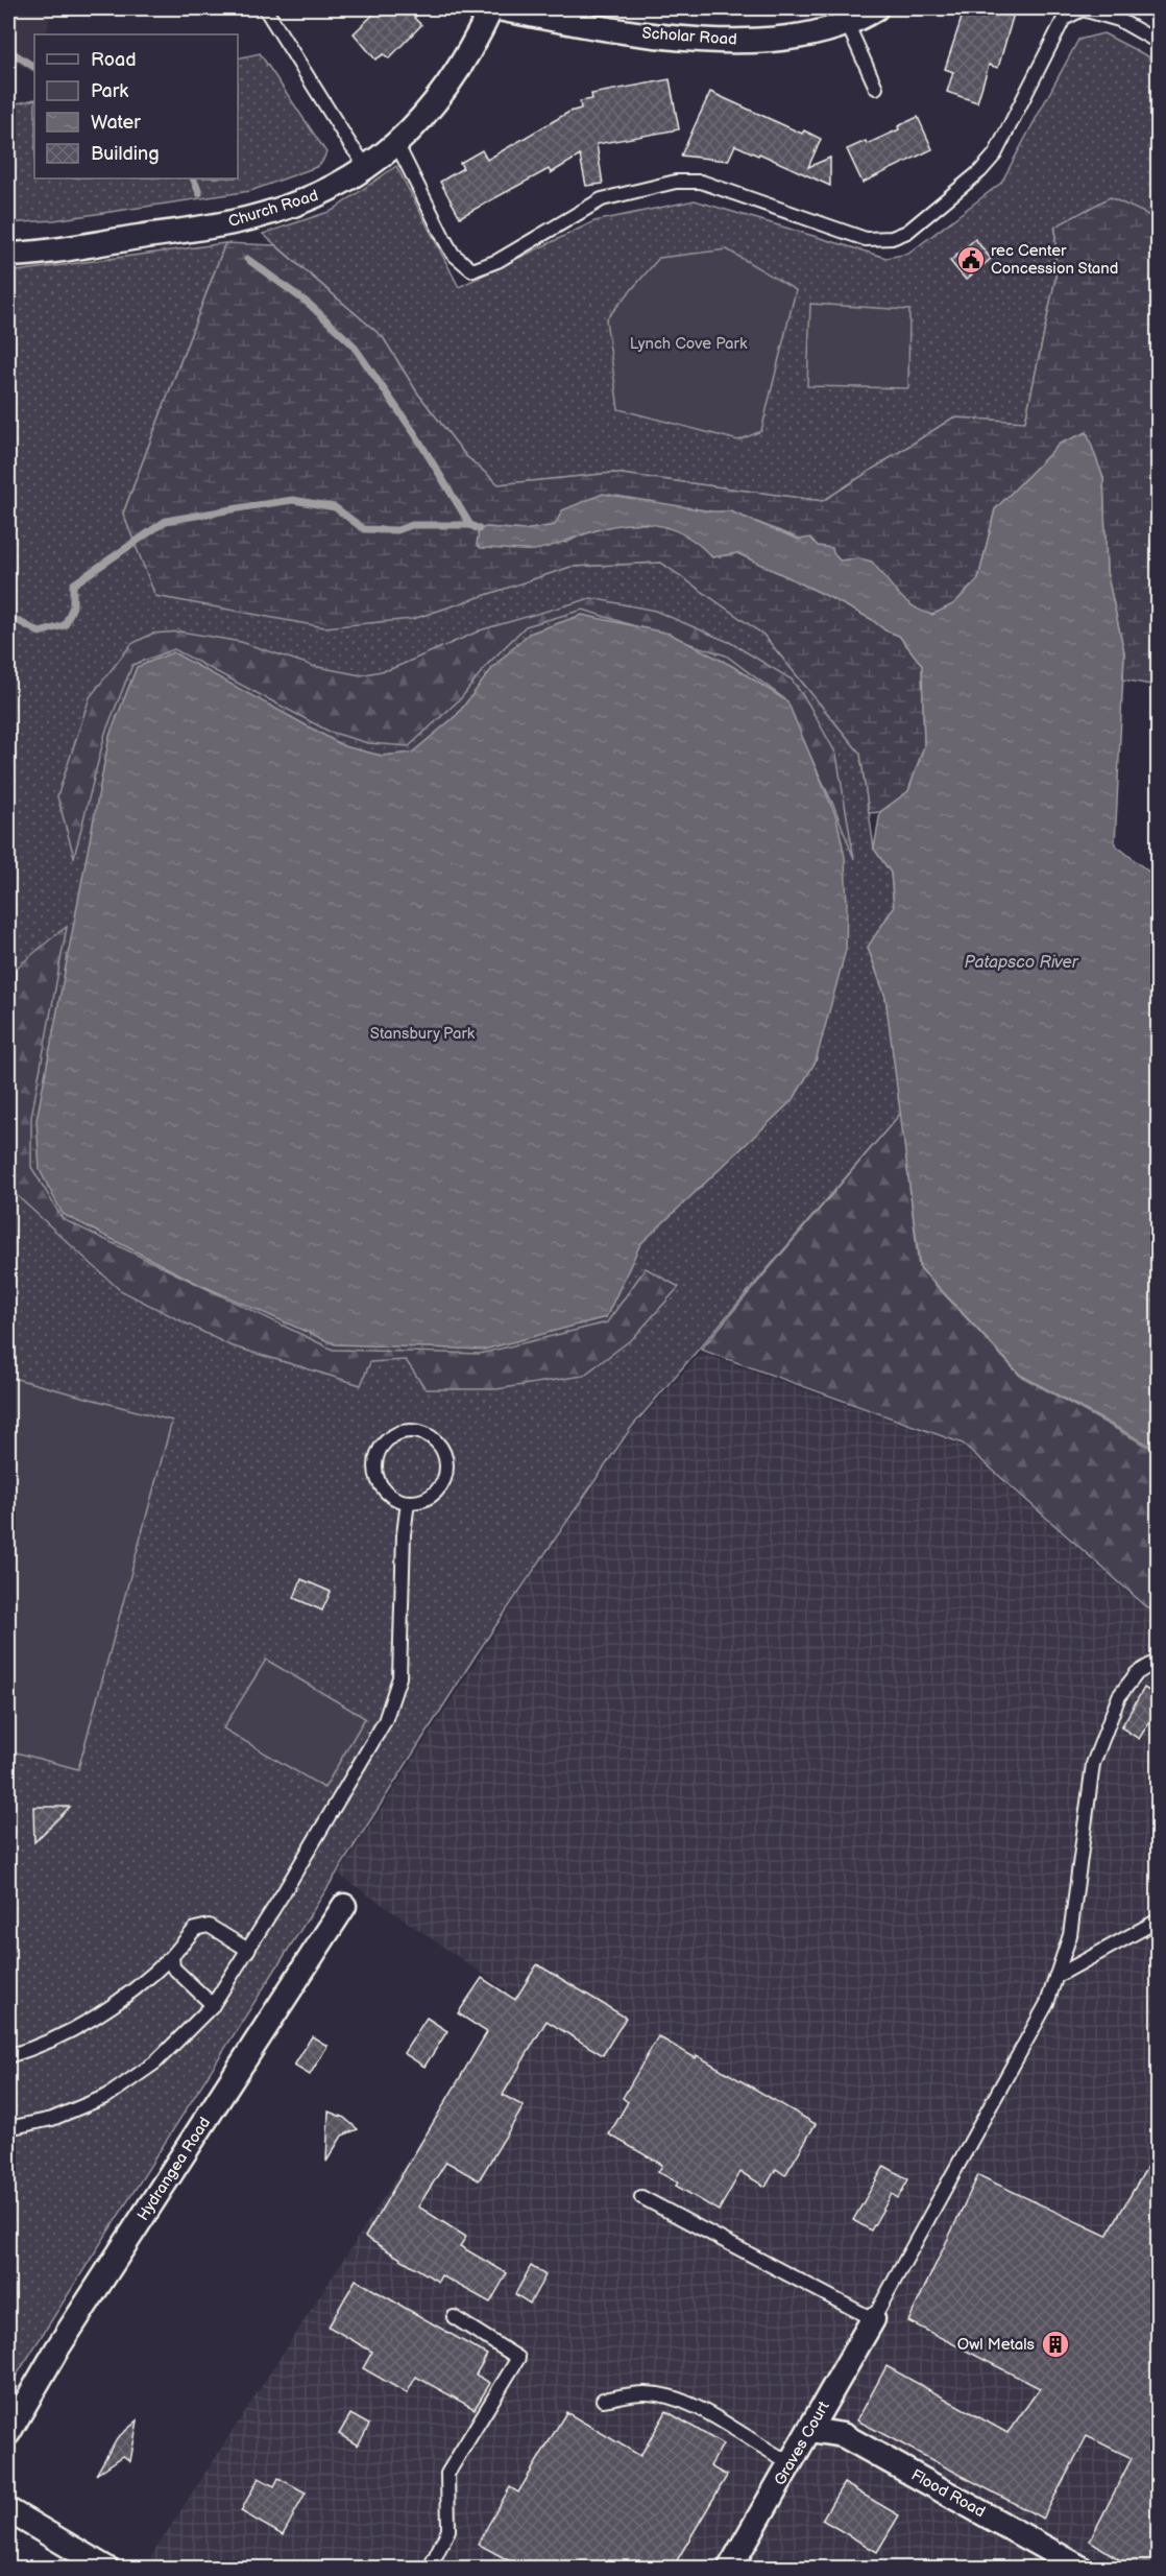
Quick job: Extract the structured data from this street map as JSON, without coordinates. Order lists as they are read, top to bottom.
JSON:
{
  "streets": {
    "street": [
      "Scholar Road",
      "Church Road",
      "Hydrangea Road",
      "Graves Court",
      "Flood Road"
    ]
  },
  "crossings": [
    ["Graves Court", "Flood Road"]
  ],
  "water": ["Patapsco River"],
  "parks": ["Lynch Cove Park", "Stansbury Park"],
  "places": {
    "public building": ["rec Center Concession Stand"],
    "building": ["Owl Metals"]
  },
  "legend": [
    "Road",
    "Park",
    "Water",
    "Building"
  ]
}
